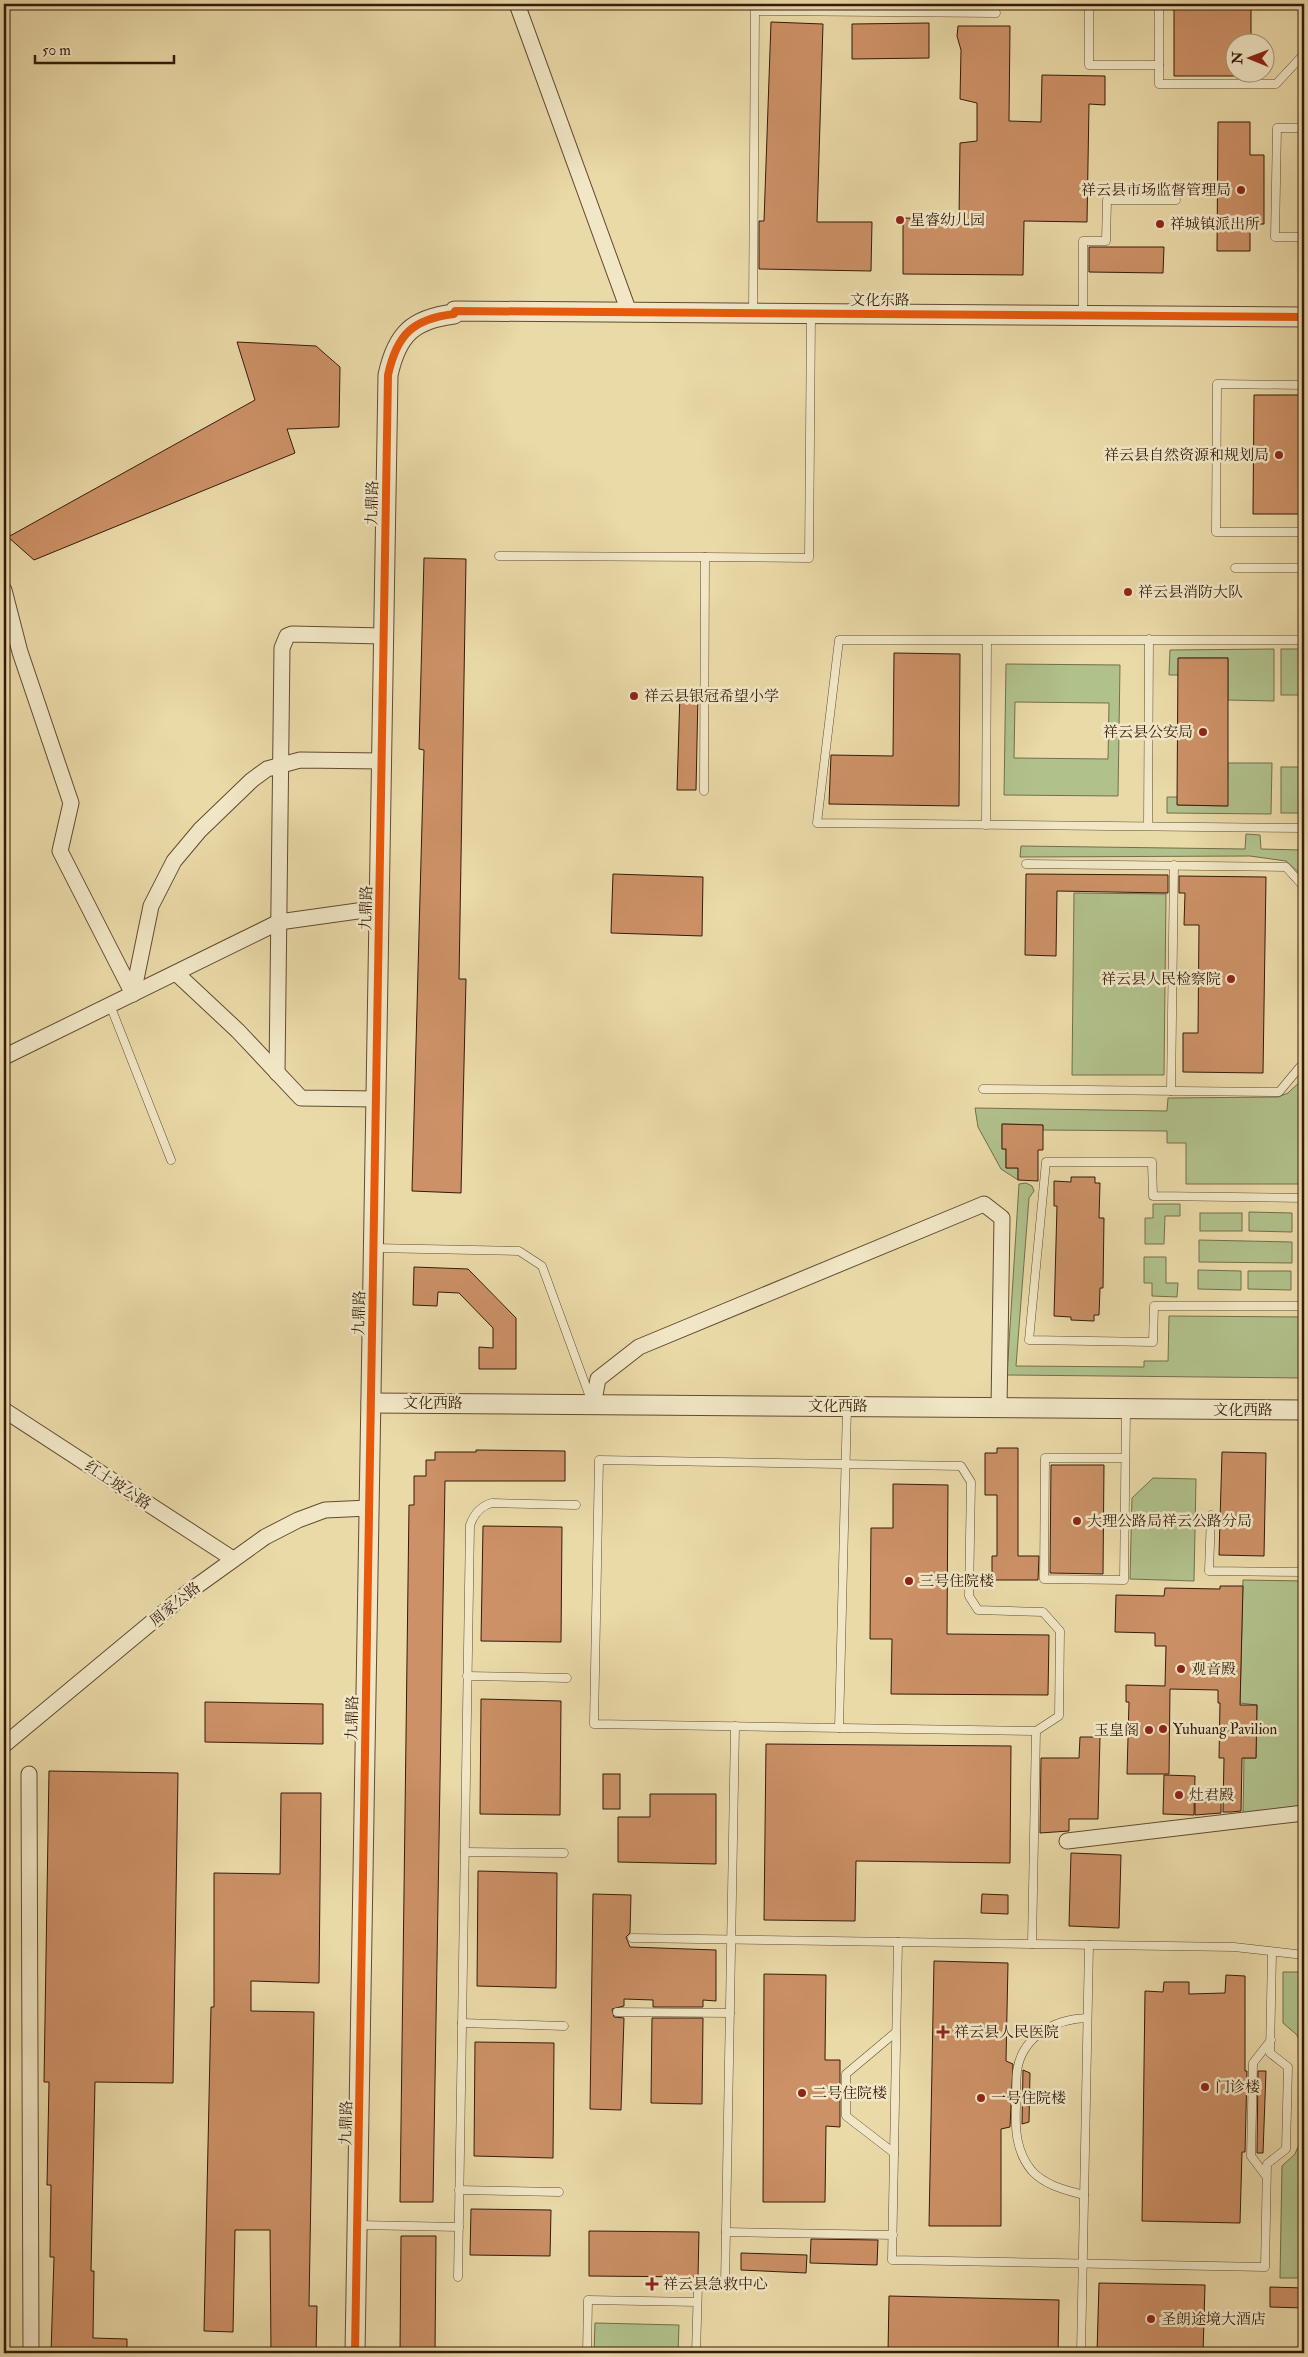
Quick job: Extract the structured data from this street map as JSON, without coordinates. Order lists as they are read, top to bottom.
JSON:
{
  "streets": {
    "street": [
      "文化东路",
      "九鼎路",
      "文化西路",
      "红土坡公路",
      "周家公路"
    ]
  },
  "crossings": [
    ["文化东路", "九鼎路"],
    ["九鼎路", "文化西路"],
    ["九鼎路", "周家公路"],
    ["红土坡公路", "周家公路"]
  ],
  "places": {
    "other": [
      "祥云县市场监督管理局",
      "星睿幼儿园",
      "祥城镇派出所",
      "祥云县自然资源和规划局",
      "祥云县消防大队",
      "祥云县银冠希望小学",
      "祥云县公安局",
      "祥云县人民检察院",
      "大理公路局祥云公路分局",
      "三号住院楼",
      "观音殿",
      "Yuhuang Pavilion",
      "玉皇阁",
      "灶君殿",
      "门诊楼",
      "二号住院楼",
      "一号住院楼",
      "圣朗途境大酒店"
    ],
    "health": ["祥云县人民医院", "祥云县急救中心"]
  },
  "scale_bar": "50 m",
  "north": "left"
}
